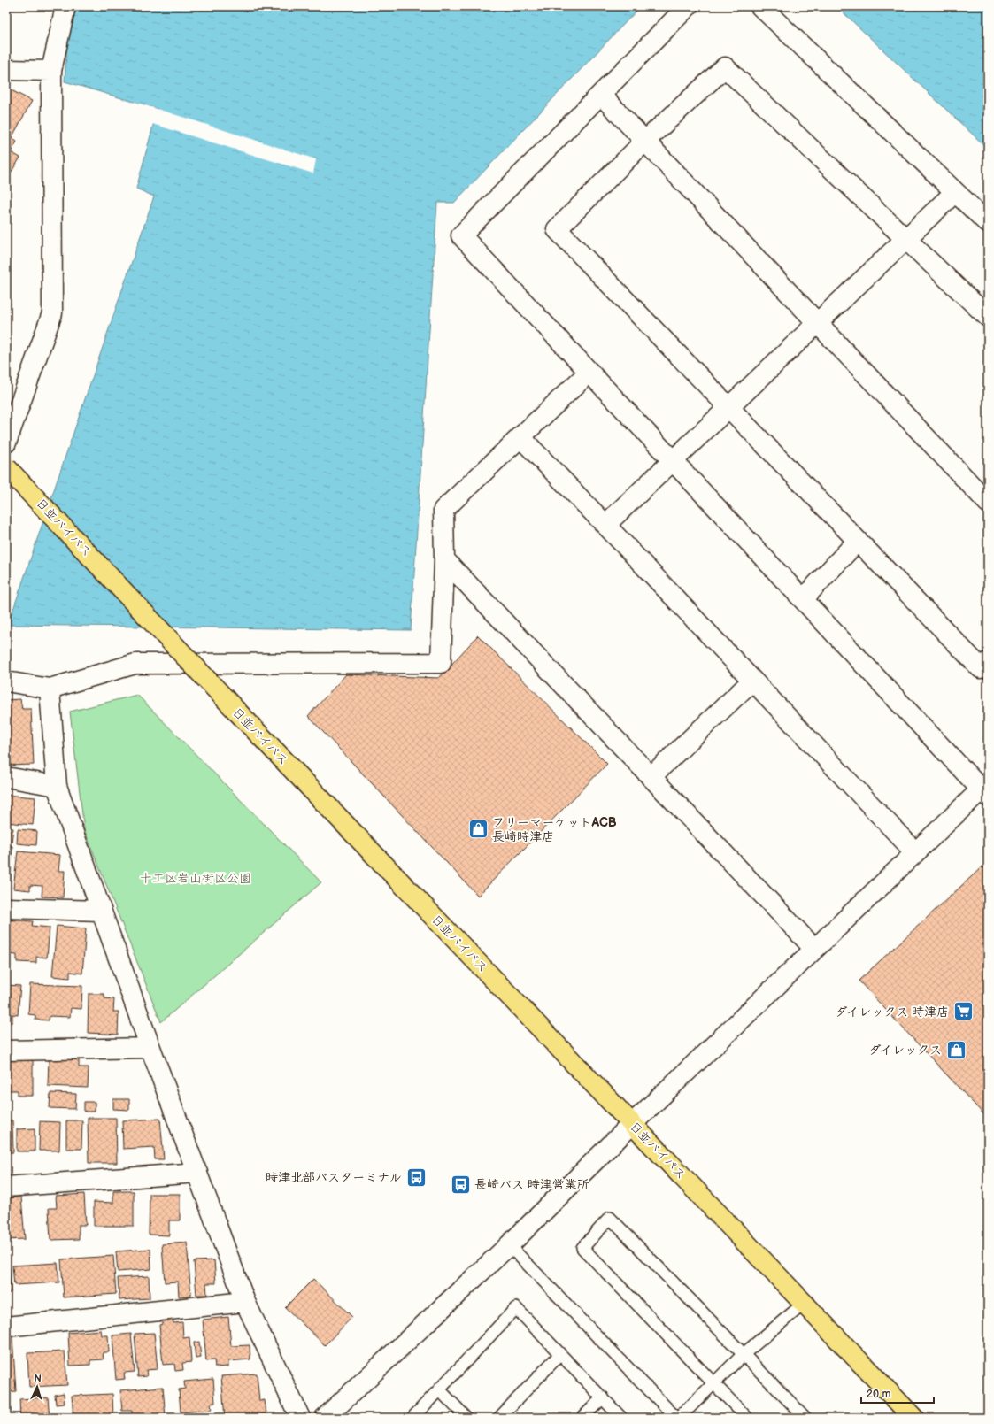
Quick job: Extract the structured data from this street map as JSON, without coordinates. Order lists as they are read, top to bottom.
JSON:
{
  "streets": {
    "highway": ["日並バイパス"]
  },
  "parks": ["十工区岩山街区公園"],
  "places": {
    "shop": ["フリーマーケットACB 長崎時津店", "ダイレックス"],
    "supermarket": ["ダイレックス 時津店"],
    "bus stop": ["時津北部バスターミナル", "長崎バス 時津営業所"]
  },
  "scale_bar": "20 m",
  "north": "top"
}
